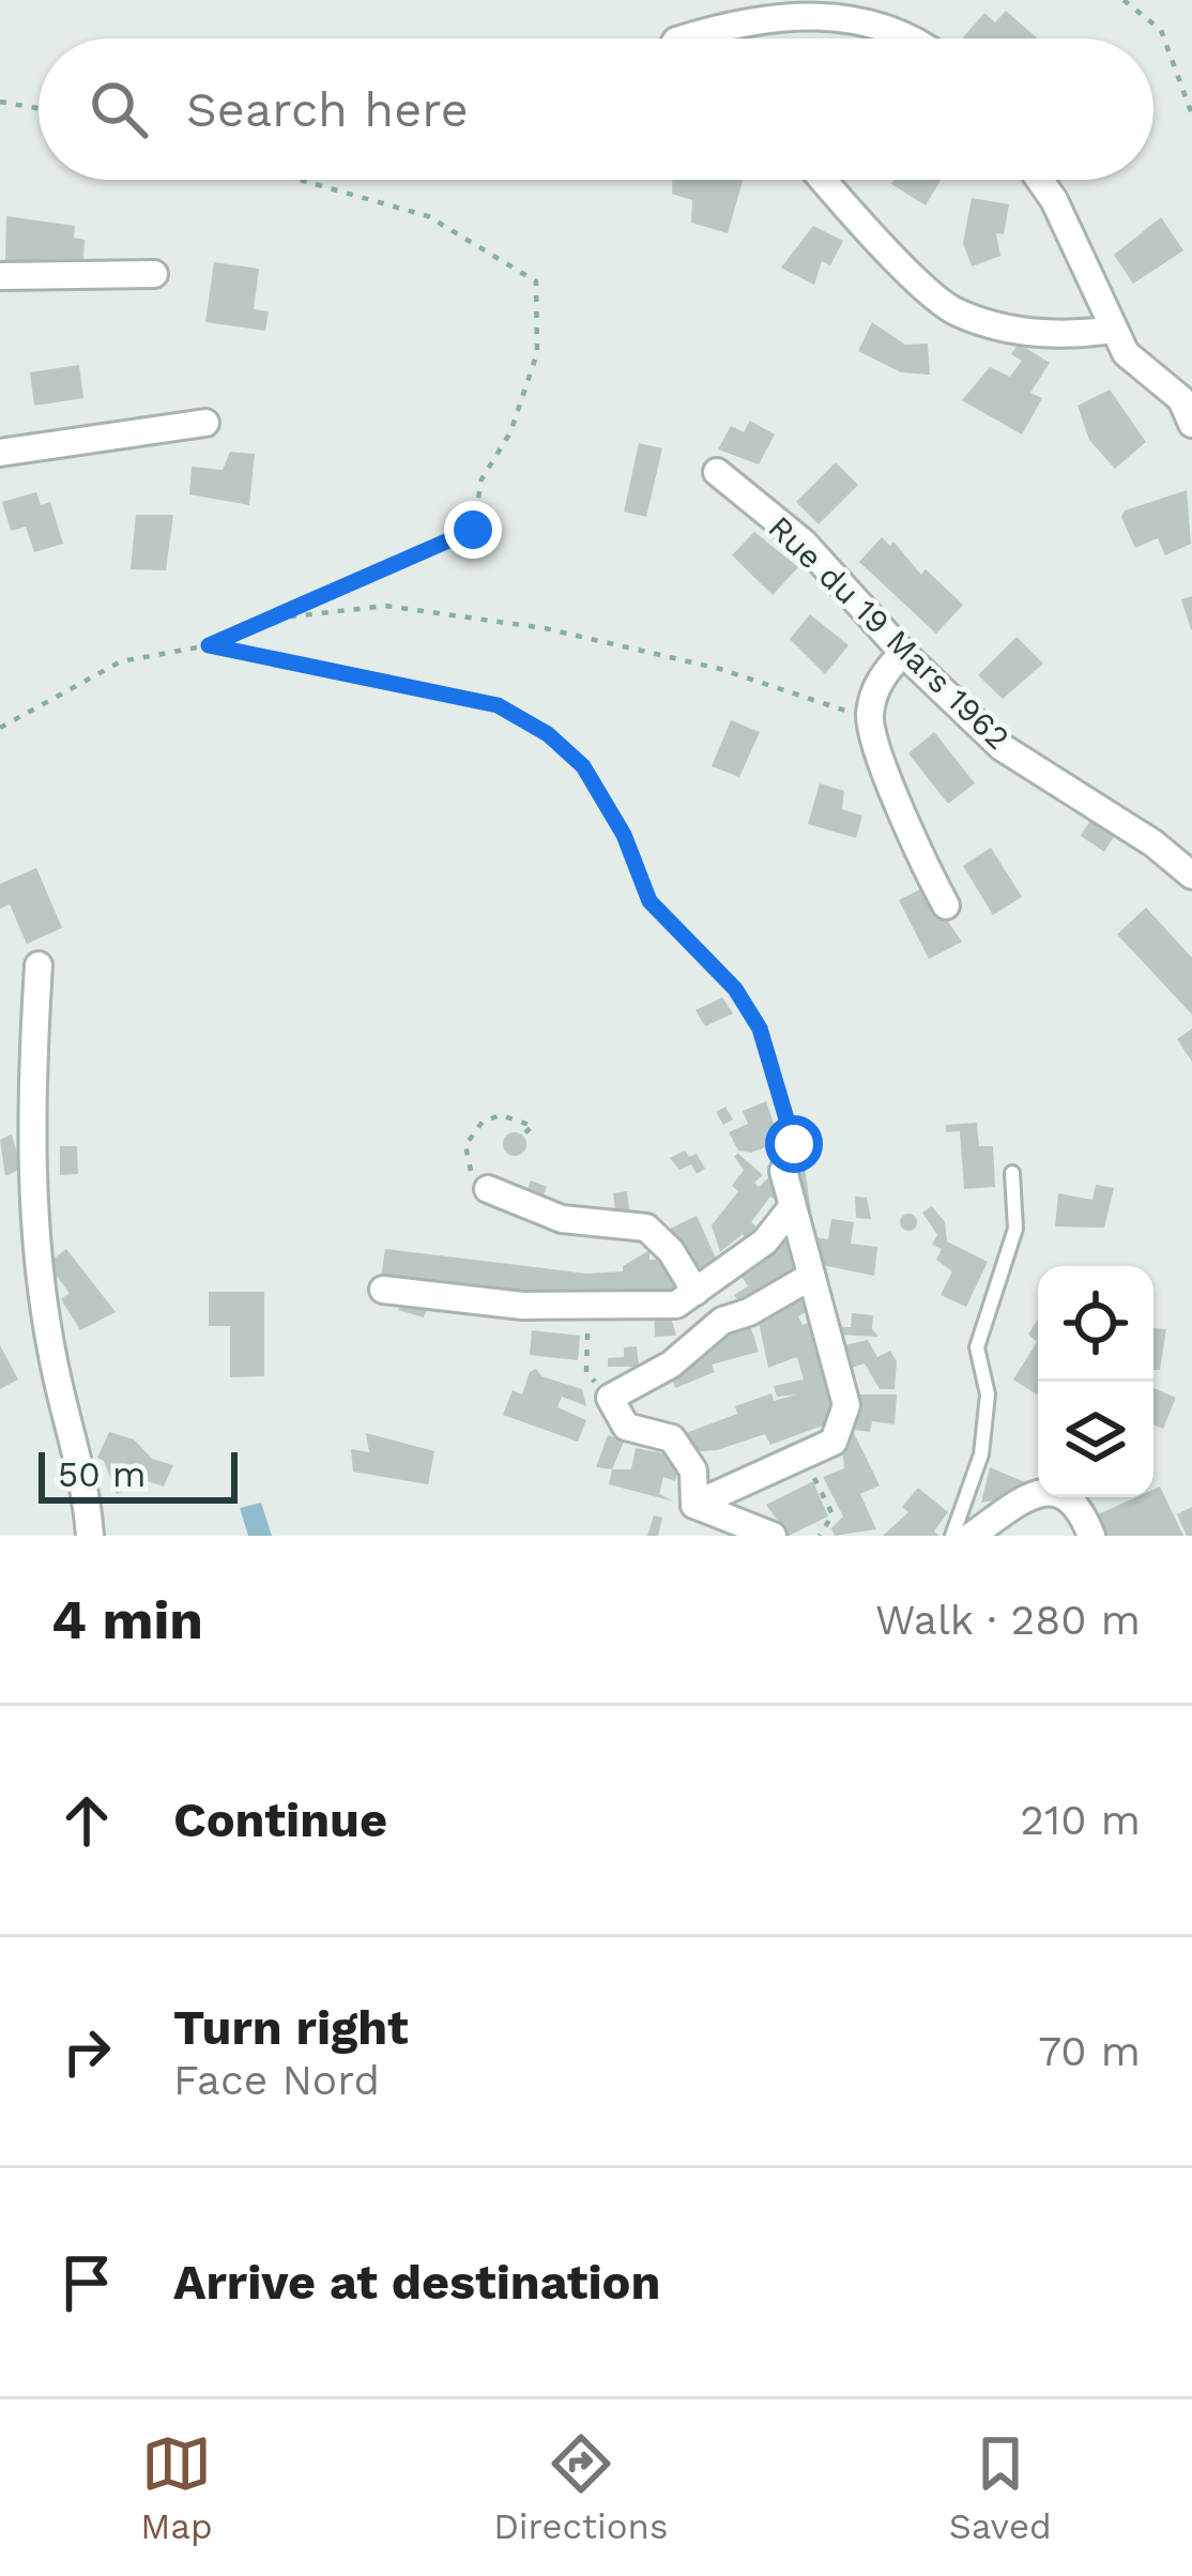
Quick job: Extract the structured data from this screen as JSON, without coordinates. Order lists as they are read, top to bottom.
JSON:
{
  "streets": {
    "street": ["Rue du 19 Mars 1962"]
  },
  "scale_bar": "50 m",
  "page": {
    "search": "Search here",
    "scale": "50 m",
    "heading": ["4 min", "Walk · 280 m"],
    "list": [
      ["Continue", "210 m"],
      ["Turn right", "Face Nord", "70 m"],
      "Arrive at destination"
    ],
    "nav": ["Map", "Directions", "Saved"]
  }
}
